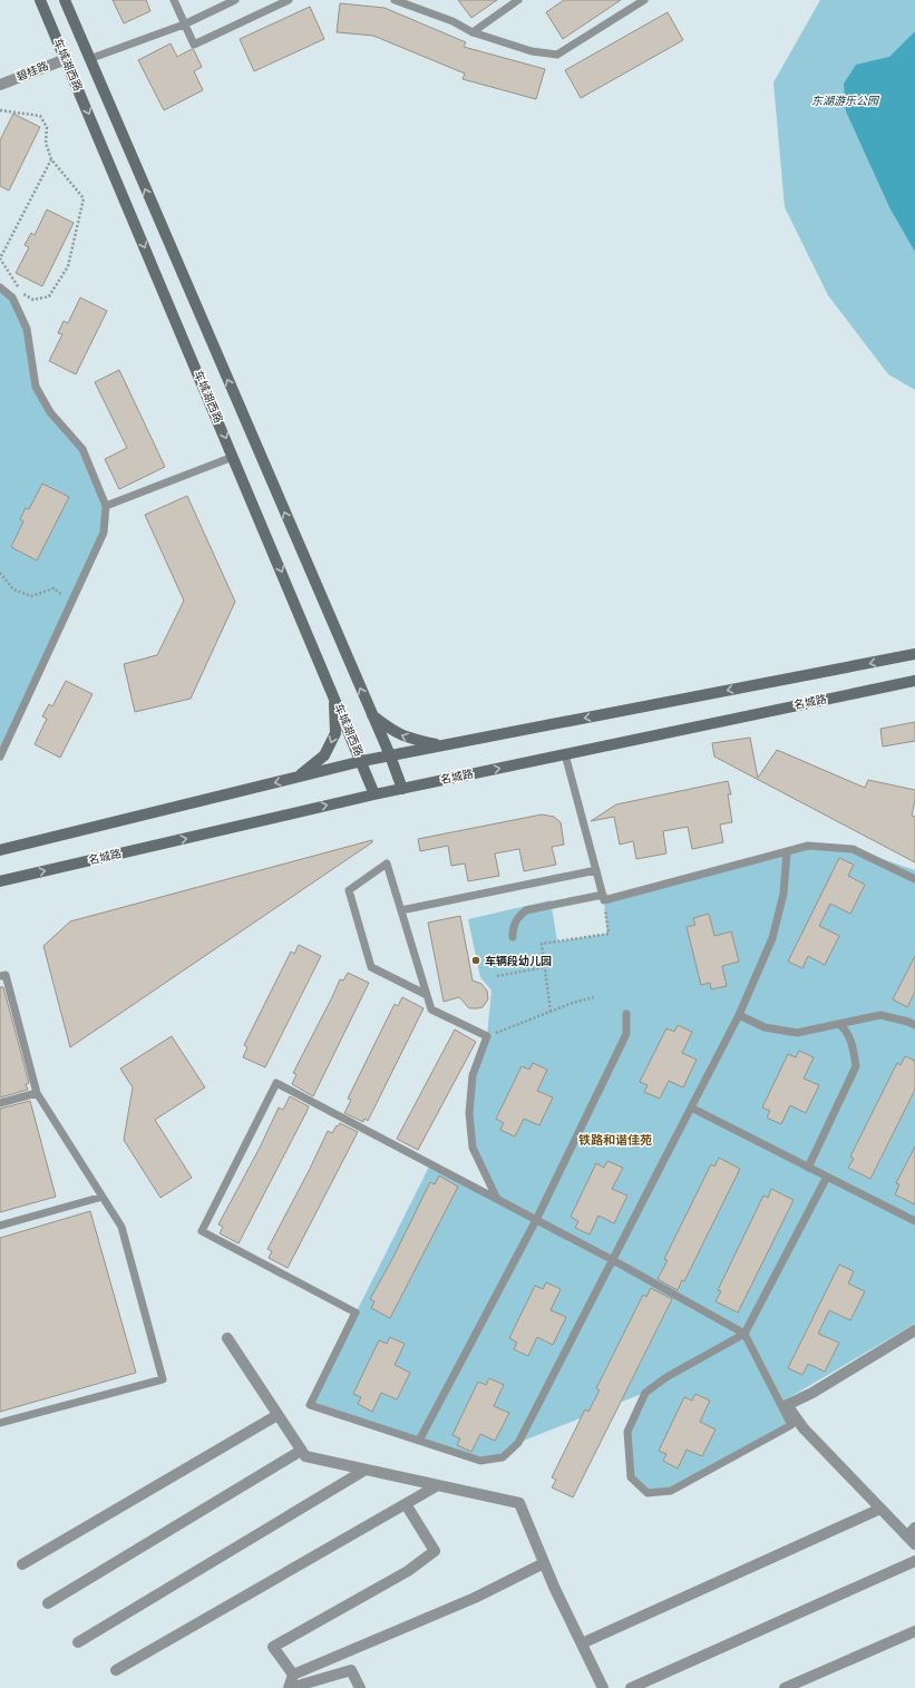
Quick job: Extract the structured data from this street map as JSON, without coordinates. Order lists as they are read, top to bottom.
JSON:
{
  "streets": {
    "street": ["车城湖西路", "碧桂路", "名城路"]
  },
  "crossings": [
    ["车城湖西路", "碧桂路"],
    ["车城湖西路", "名城路"]
  ],
  "districts": ["铁路和谐佳苑"],
  "parks": ["东湖游乐公园"],
  "places": ["车辆段幼儿园"]
}
